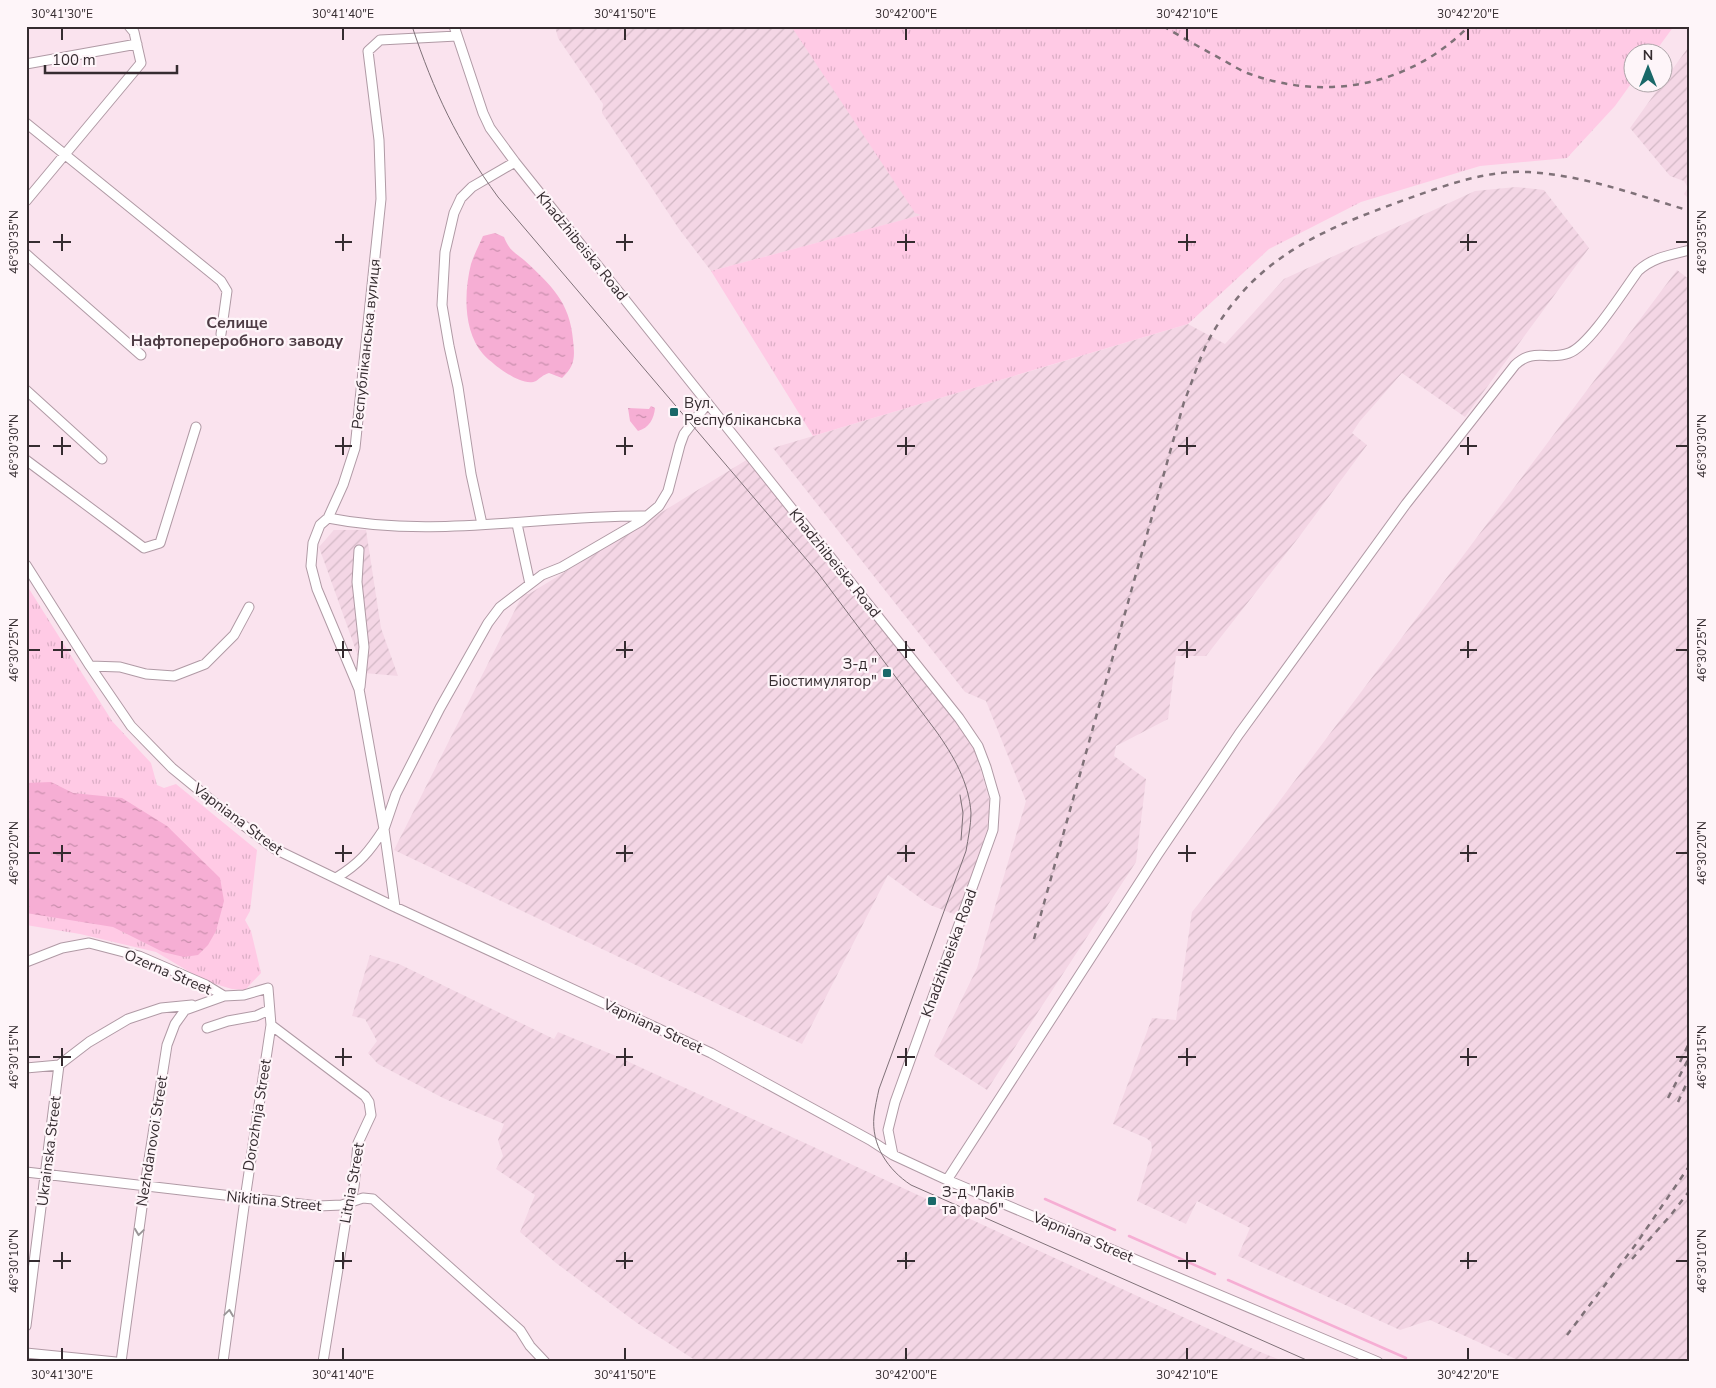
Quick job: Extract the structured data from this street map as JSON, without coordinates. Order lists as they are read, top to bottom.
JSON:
{
  "streets": {
    "street": [
      "Khadzhibeiska Road",
      "Республіканська вулиця",
      "Vapniana Street",
      "Ozerna Street",
      "Dorozhnja Street",
      "Nezhdanovoi Street",
      "Ukrainska Street",
      "Litnia Street",
      "Nikitina Street"
    ]
  },
  "crossings": [
    ["Khadzhibeiska Road", "Республіканська вулиця"],
    ["Khadzhibeiska Road", "Vapniana Street"],
    ["Республіканська вулиця", "Vapniana Street"],
    ["Ozerna Street", "Nezhdanovoi Street"],
    ["Dorozhnja Street", "Nezhdanovoi Street"],
    ["Dorozhnja Street", "Litnia Street"],
    ["Dorozhnja Street", "Nikitina Street"],
    ["Nezhdanovoi Street", "Nikitina Street"],
    ["Ukrainska Street", "Nikitina Street"],
    ["Litnia Street", "Nikitina Street"]
  ],
  "one_way": ["Dorozhnja Street", "Nezhdanovoi Street"],
  "districts": ["Селище Нафтопереробного заводу"],
  "places": {
    "transit": ["Вул. Республіканська", "З-д \" Біостимулятор\"", "З-д \"Лаків та фарб\""]
  },
  "scale_bar": "100 m",
  "north": "top",
  "coordinates": [
    "30°41'30\"E",
    "30°41'40\"E",
    "30°41'50\"E",
    "30°42'00\"E",
    "30°42'10\"E",
    "30°42'20\"E",
    "46°30'35\"N",
    "46°30'30\"N",
    "46°30'25\"N",
    "46°30'20\"N",
    "46°30'15\"N",
    "46°30'10\"N"
  ]
}
